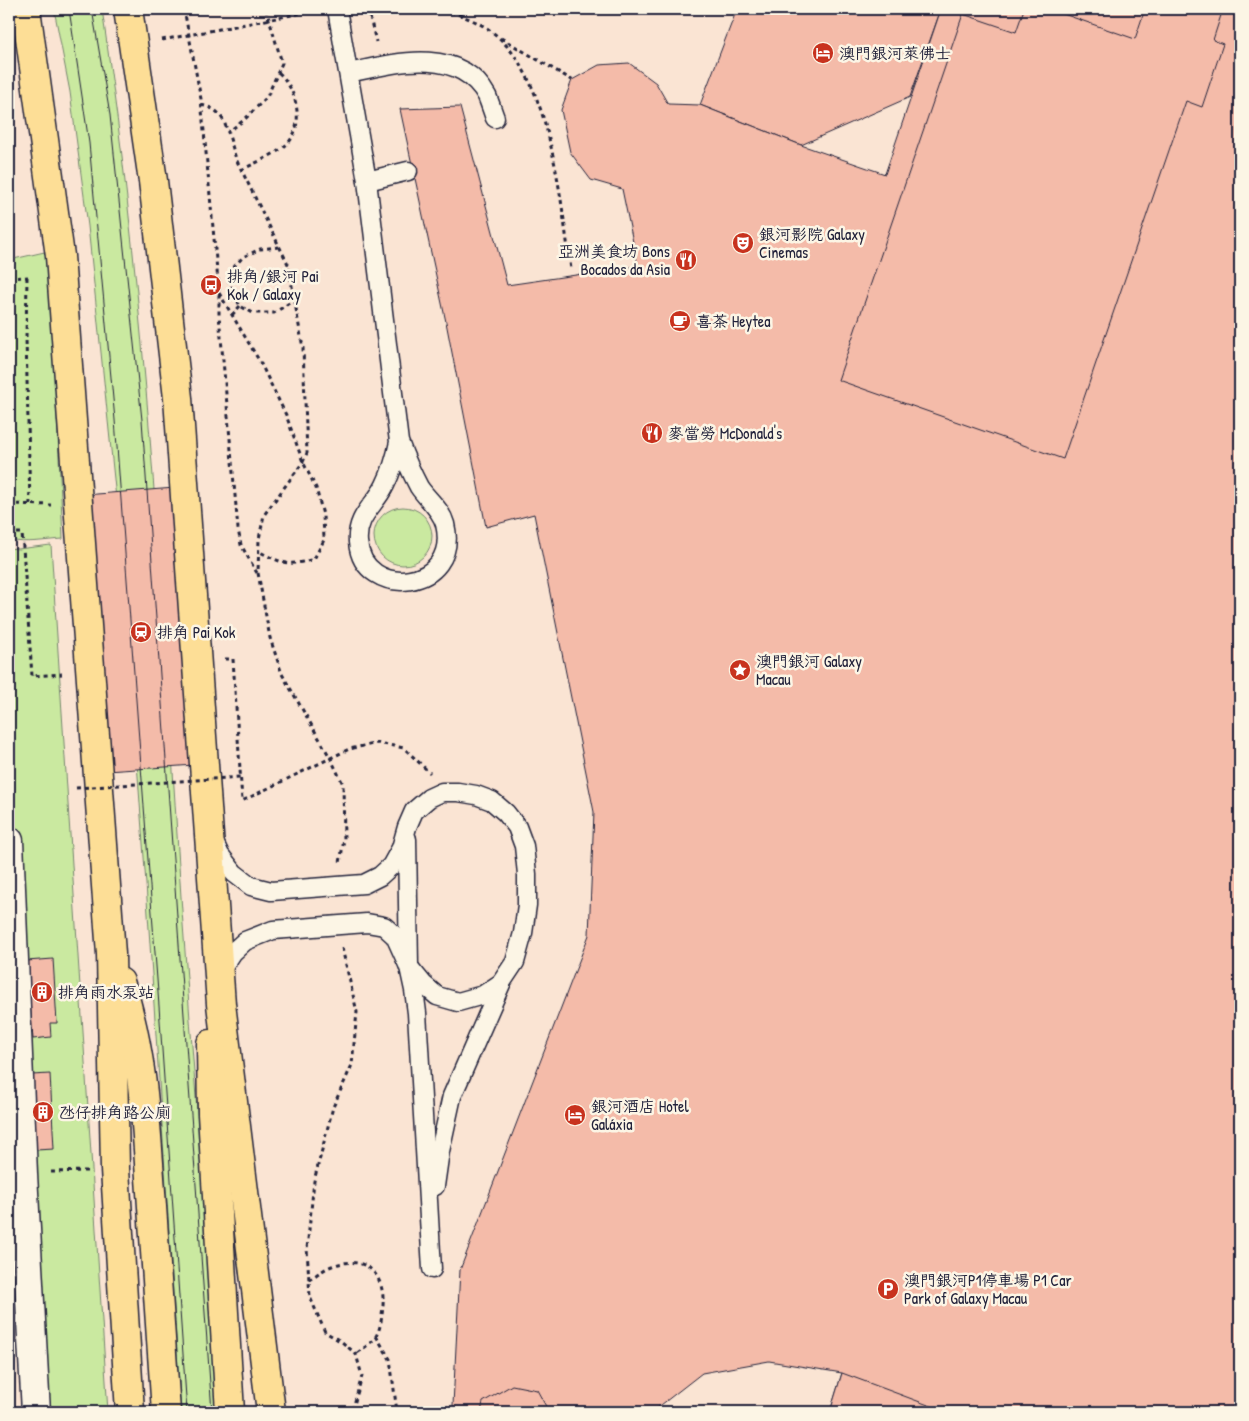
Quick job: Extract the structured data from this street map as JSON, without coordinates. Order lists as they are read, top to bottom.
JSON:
{
  "places": {
    "hotel": ["澳門銀河萊佛士", "銀河酒店 Hotel Galáxia"],
    "theatre": ["銀河影院 Galaxy Cinemas"],
    "restaurant": ["亞洲美食坊 Bons Bocados da Asia", "麥當勞 McDonald's"],
    "bus stop": ["排角/銀河 Pai Kok / Galaxy"],
    "cafe": ["喜茶 Heytea"],
    "station": ["排角 Pai Kok"],
    "place": ["澳門銀河 Galaxy Macau"],
    "building": ["排角雨水泵站", "氹仔排角路公廁"],
    "parking": ["澳門銀河P1停車場 P1 Car Park of Galaxy Macau"]
  }
}
